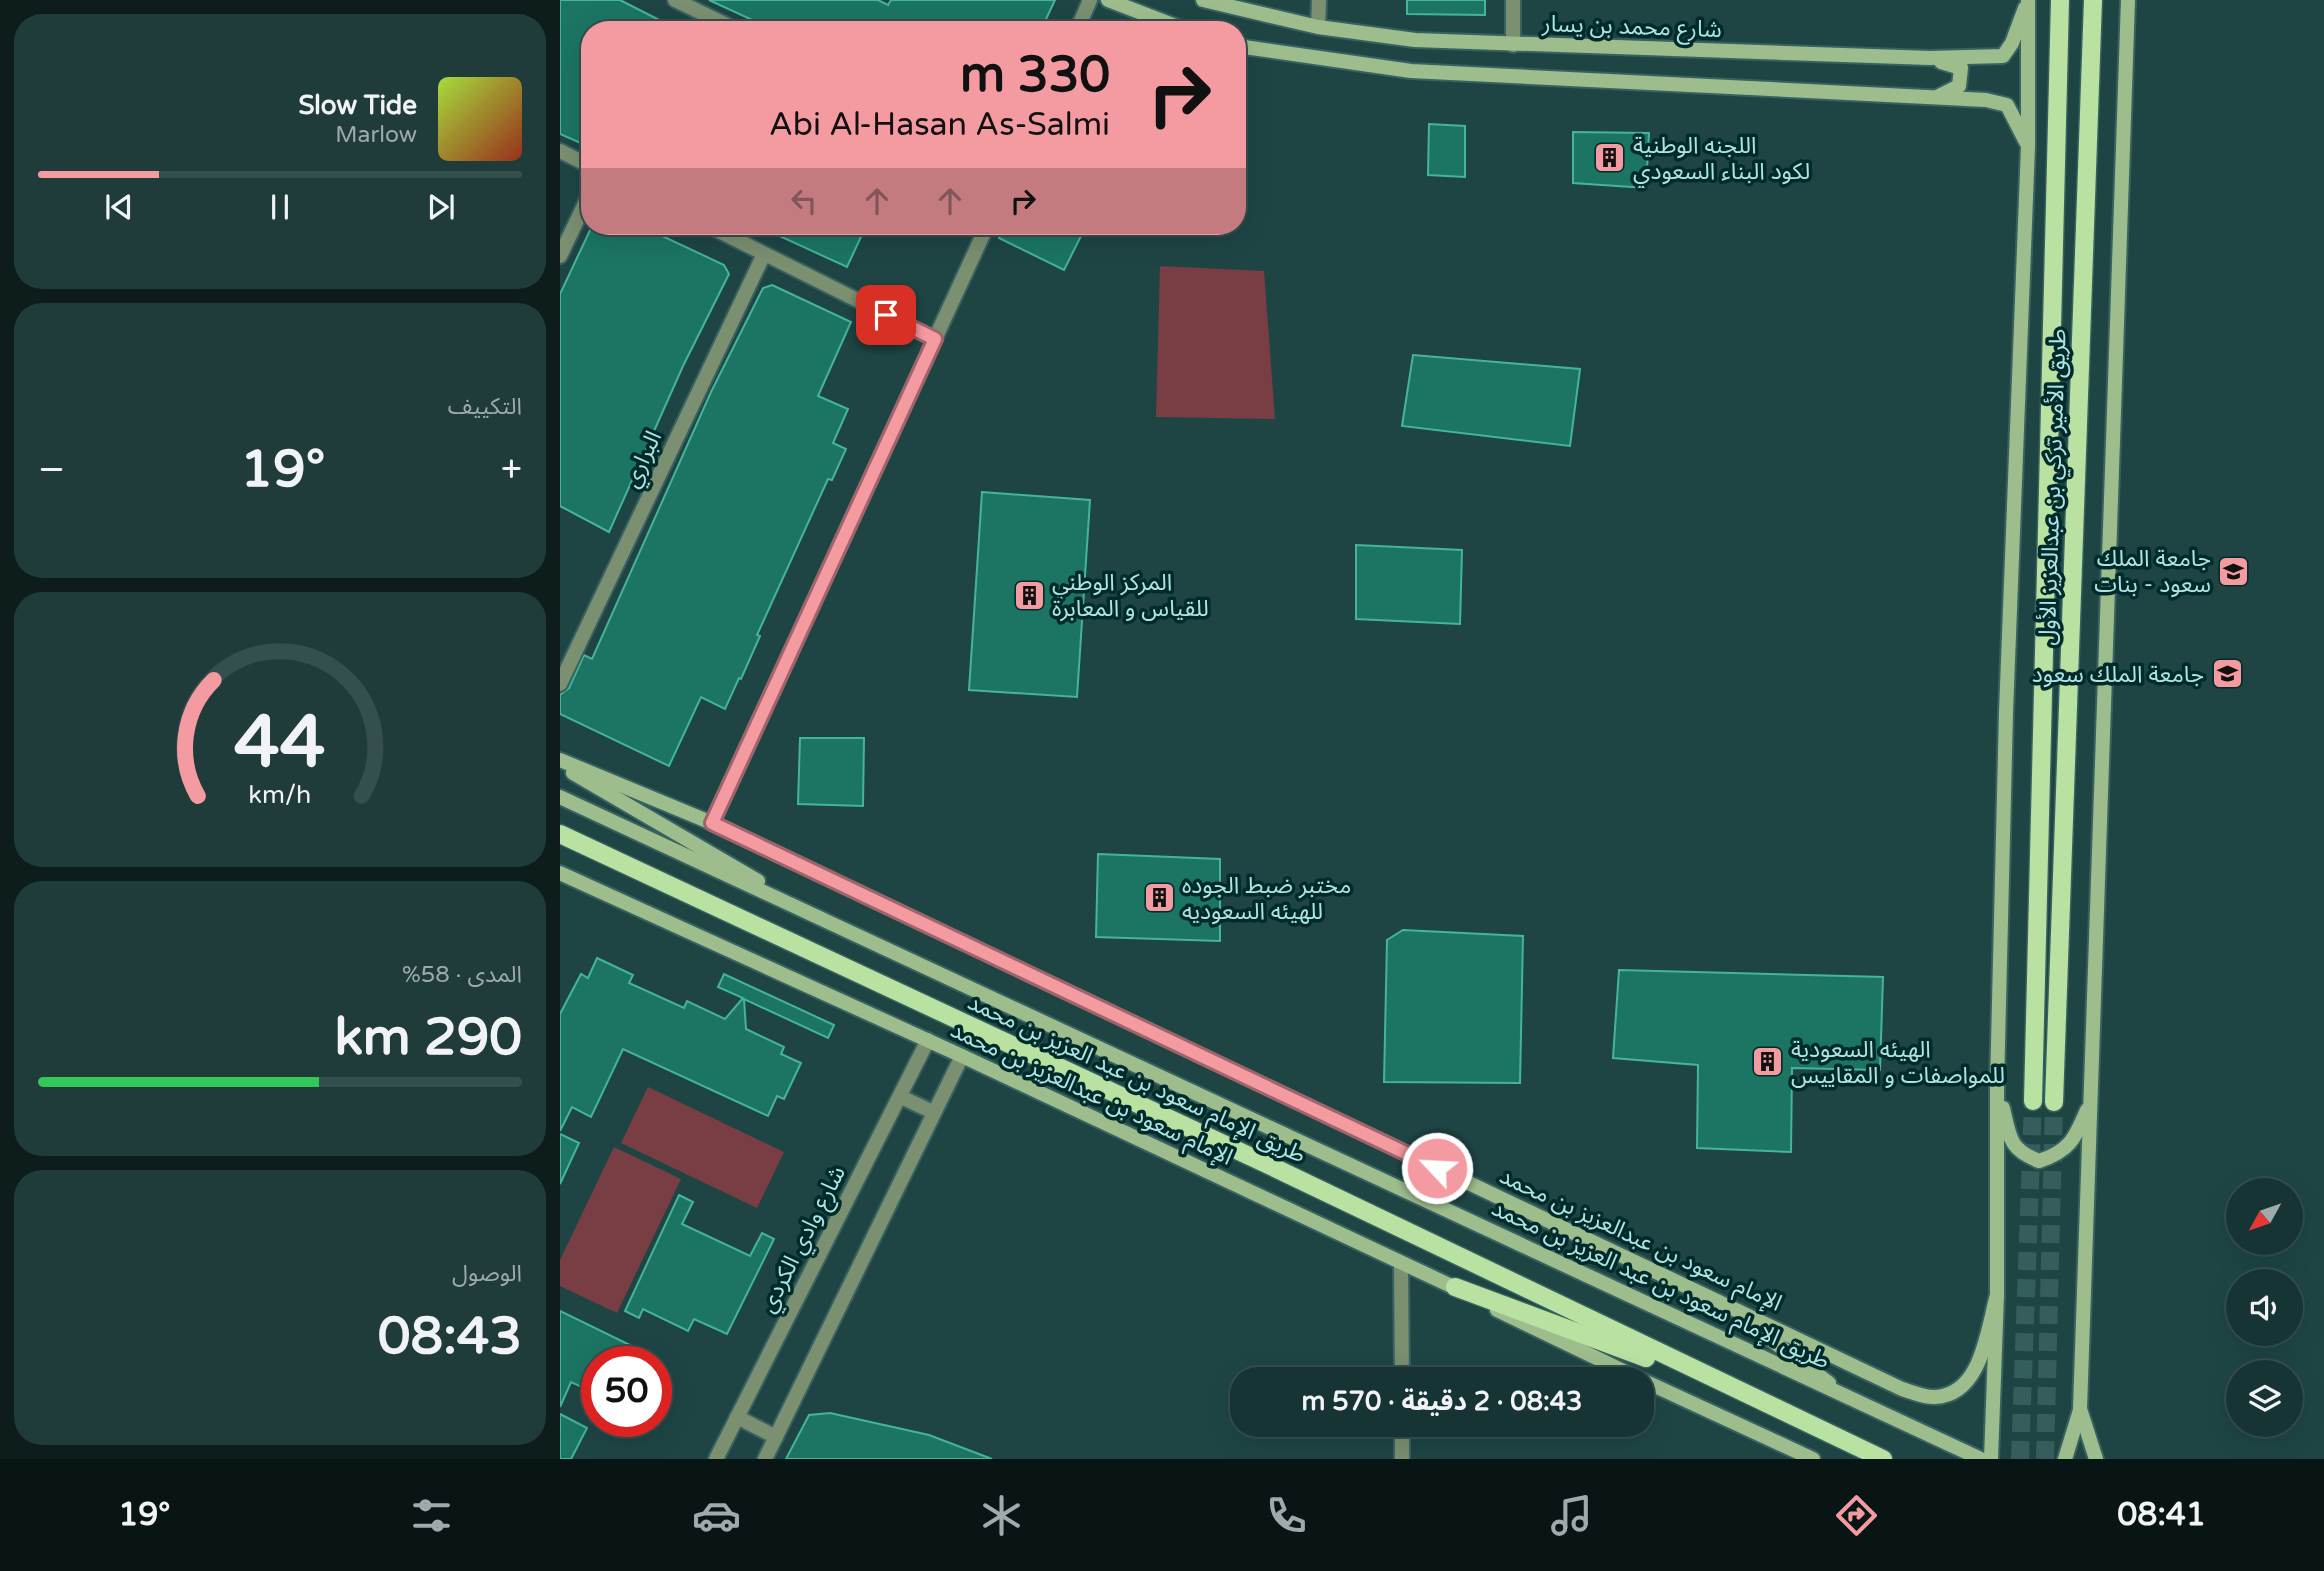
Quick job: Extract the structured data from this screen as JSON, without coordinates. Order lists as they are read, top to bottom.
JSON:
{
  "streets": {
    "main road": [
      "شارع محمد بن يسار",
      "طريق الأمير تركي بن عبدالعزيز الأول",
      "طريق الإمام سعود بن عبد العزيز بن محمد",
      "الإمام سعود بن عبدالعزيز بن محمد"
    ],
    "street": ["البراري", "شارع وادي الكردي"]
  },
  "crossings": [
    ["الإمام سعود بن عبدالعزيز بن محمد", "شارع وادي الكردي"]
  ],
  "places": {
    "building": [
      "اللجنه الوطنية لكود البناء السعودي",
      "المركز الوطني للقياس و المعابرة",
      "مختبر ضبط الجوده للهيئه السعوديه",
      "الهيئه السعودية للمواصفات و المقاييس"
    ],
    "school or university": ["جامعة الملك سعود - بنات", "جامعة الملك سعود"]
  },
  "north": "bottom left",
  "page": {
    "turn": ["330 m", "Abi Al-Hasan As-Salmi"],
    "song": ["Slow Tide", "Marlow"],
    "tile": [
      "التكييف",
      ["المدى · 58%", "290 km"],
      ["الوصول", "08:43"]
    ],
    "heat": ["−", "19°", "+"],
    "limit": "50",
    "trip": "08:43 · 2 دقيقة · 570 m",
    "tabs": ["08:41", "19°"],
    "gauge": ["44", "km/h"]
  }
}
